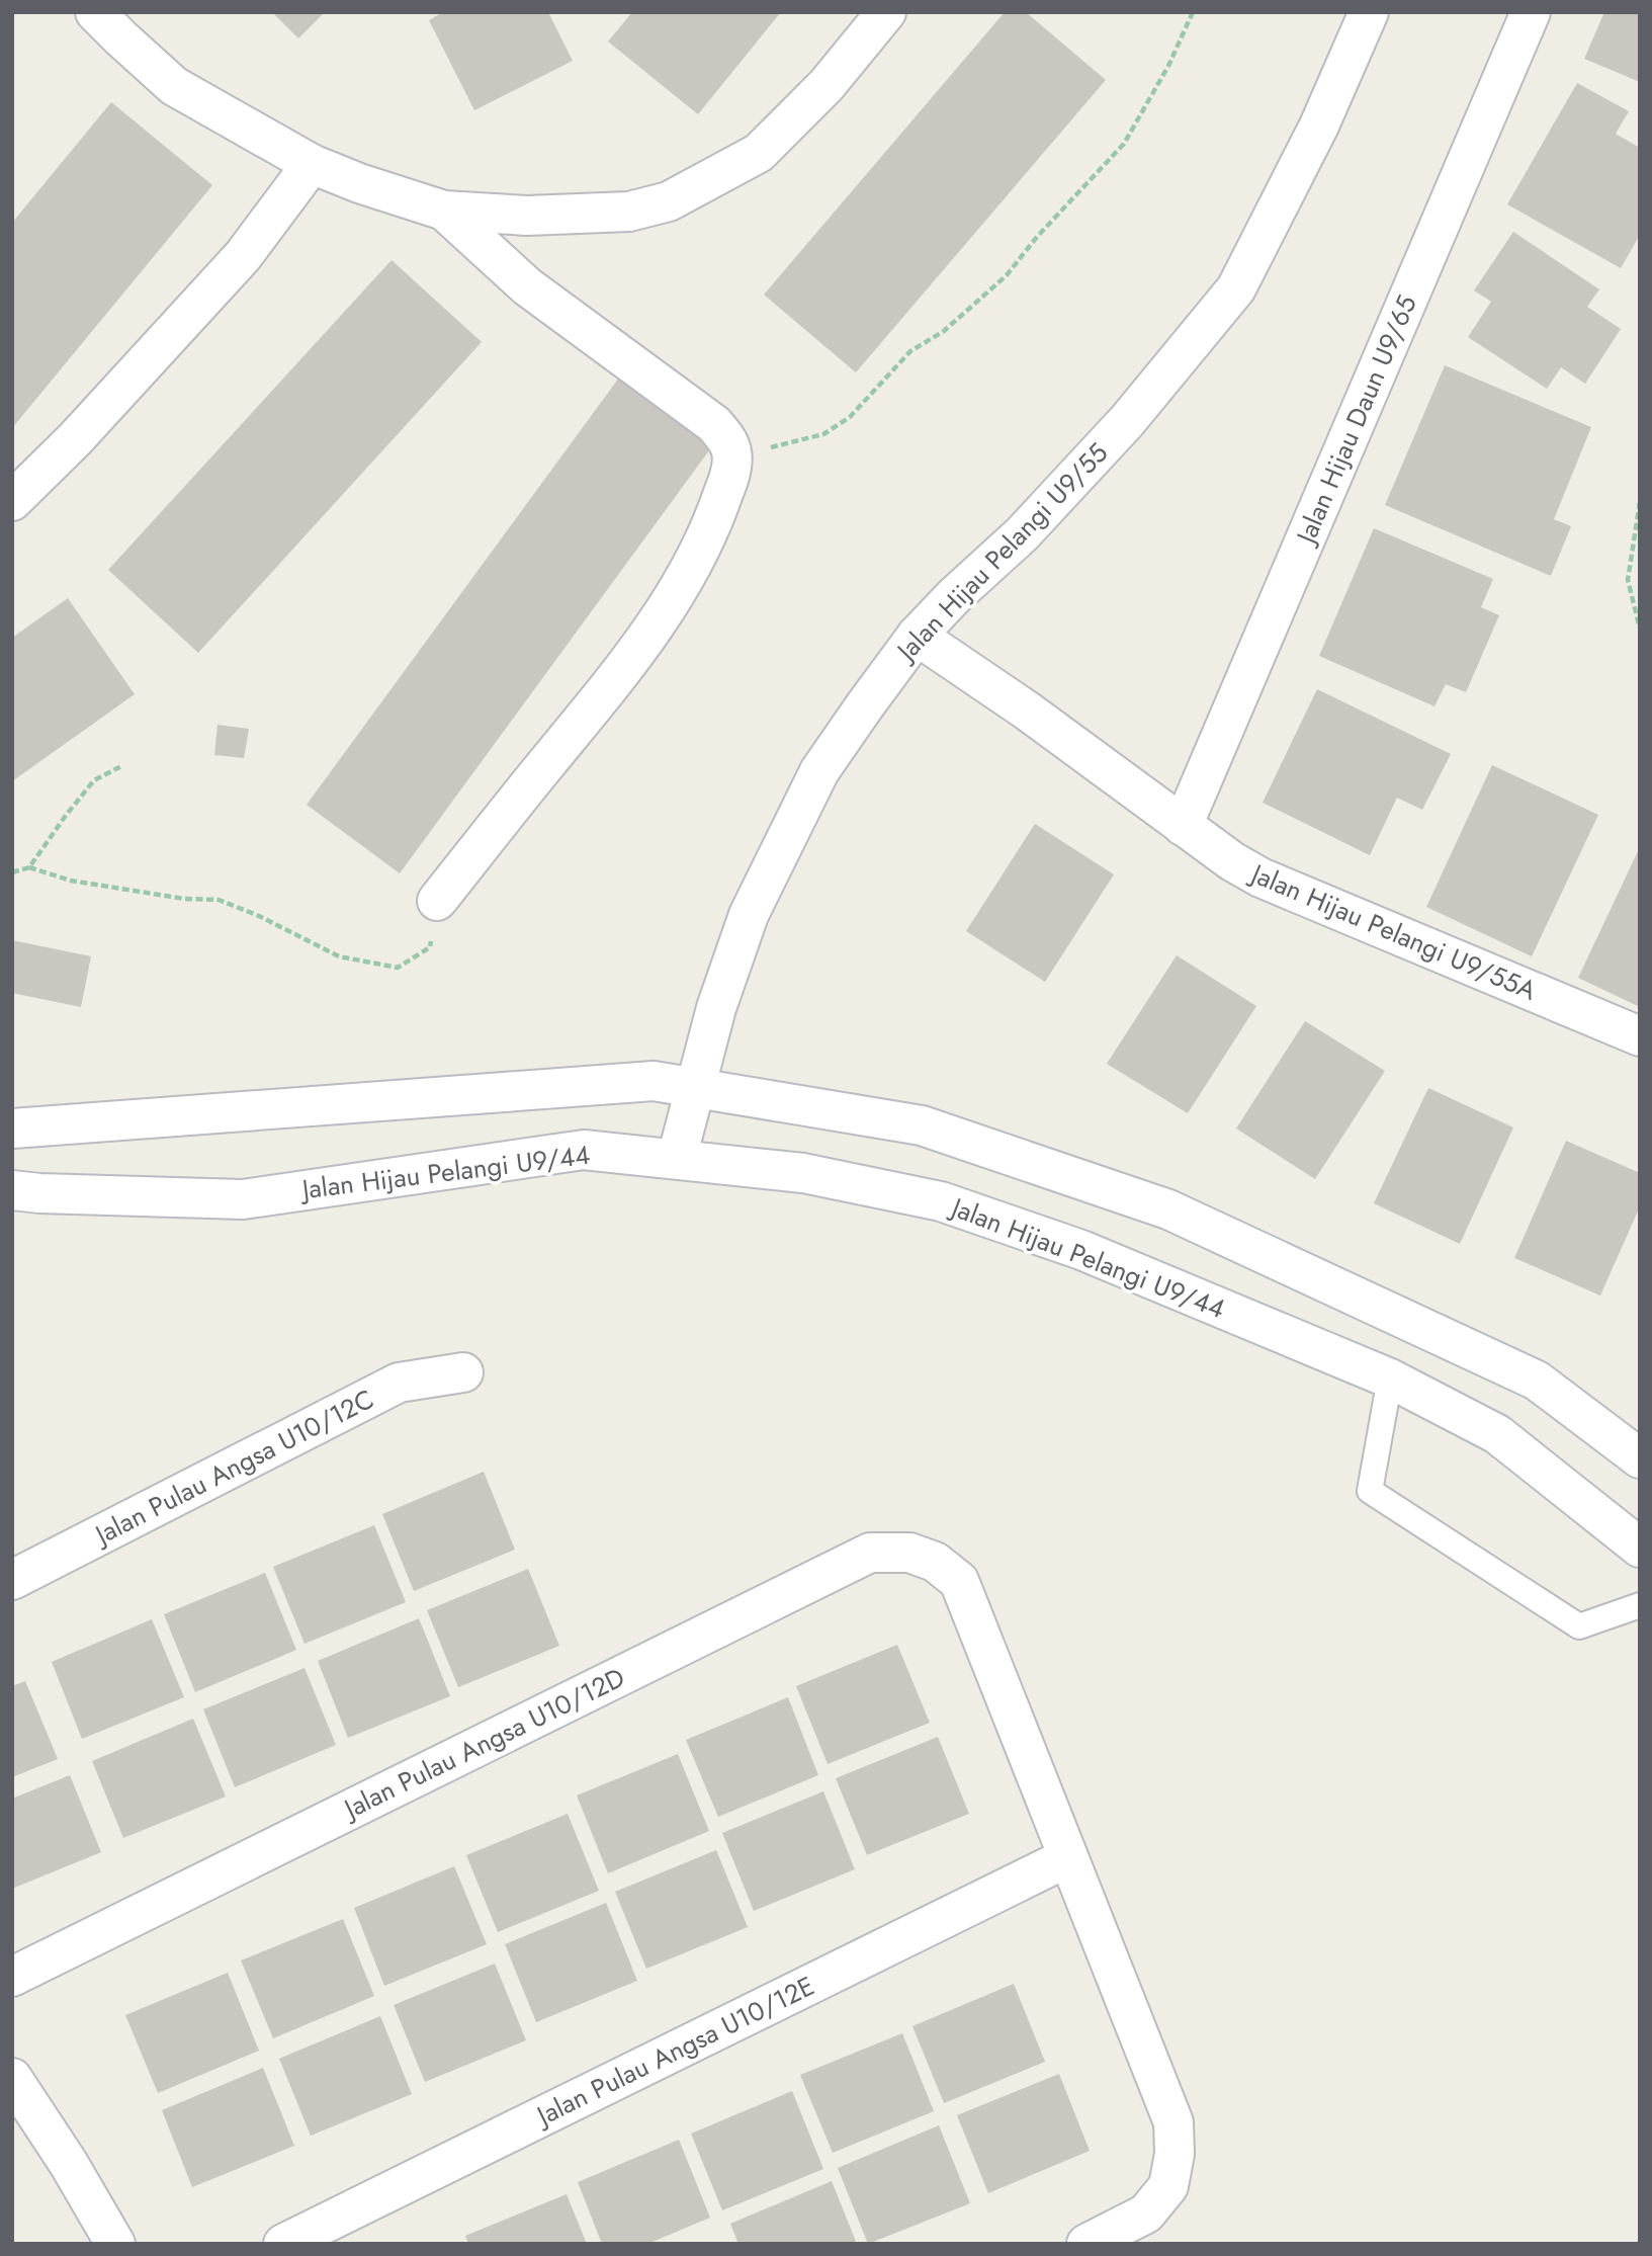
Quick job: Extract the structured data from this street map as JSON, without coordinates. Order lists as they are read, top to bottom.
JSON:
{
  "streets": {
    "street": [
      "Jalan Hijau Daun U9/65",
      "Jalan Hijau Pelangi U9/55",
      "Jalan Hijau Pelangi U9/55A",
      "Jalan Hijau Pelangi U9/44",
      "Jalan Pulau Angsa U10/12C",
      "Jalan Pulau Angsa U10/12D",
      "Jalan Pulau Angsa U10/12E"
    ]
  },
  "crossings": [
    ["Jalan Hijau Daun U9/65", "Jalan Hijau Pelangi U9/55A"],
    ["Jalan Hijau Pelangi U9/55", "Jalan Hijau Pelangi U9/55A"],
    ["Jalan Hijau Pelangi U9/55", "Jalan Hijau Pelangi U9/44"],
    ["Jalan Pulau Angsa U10/12D", "Jalan Pulau Angsa U10/12E"]
  ]
}
